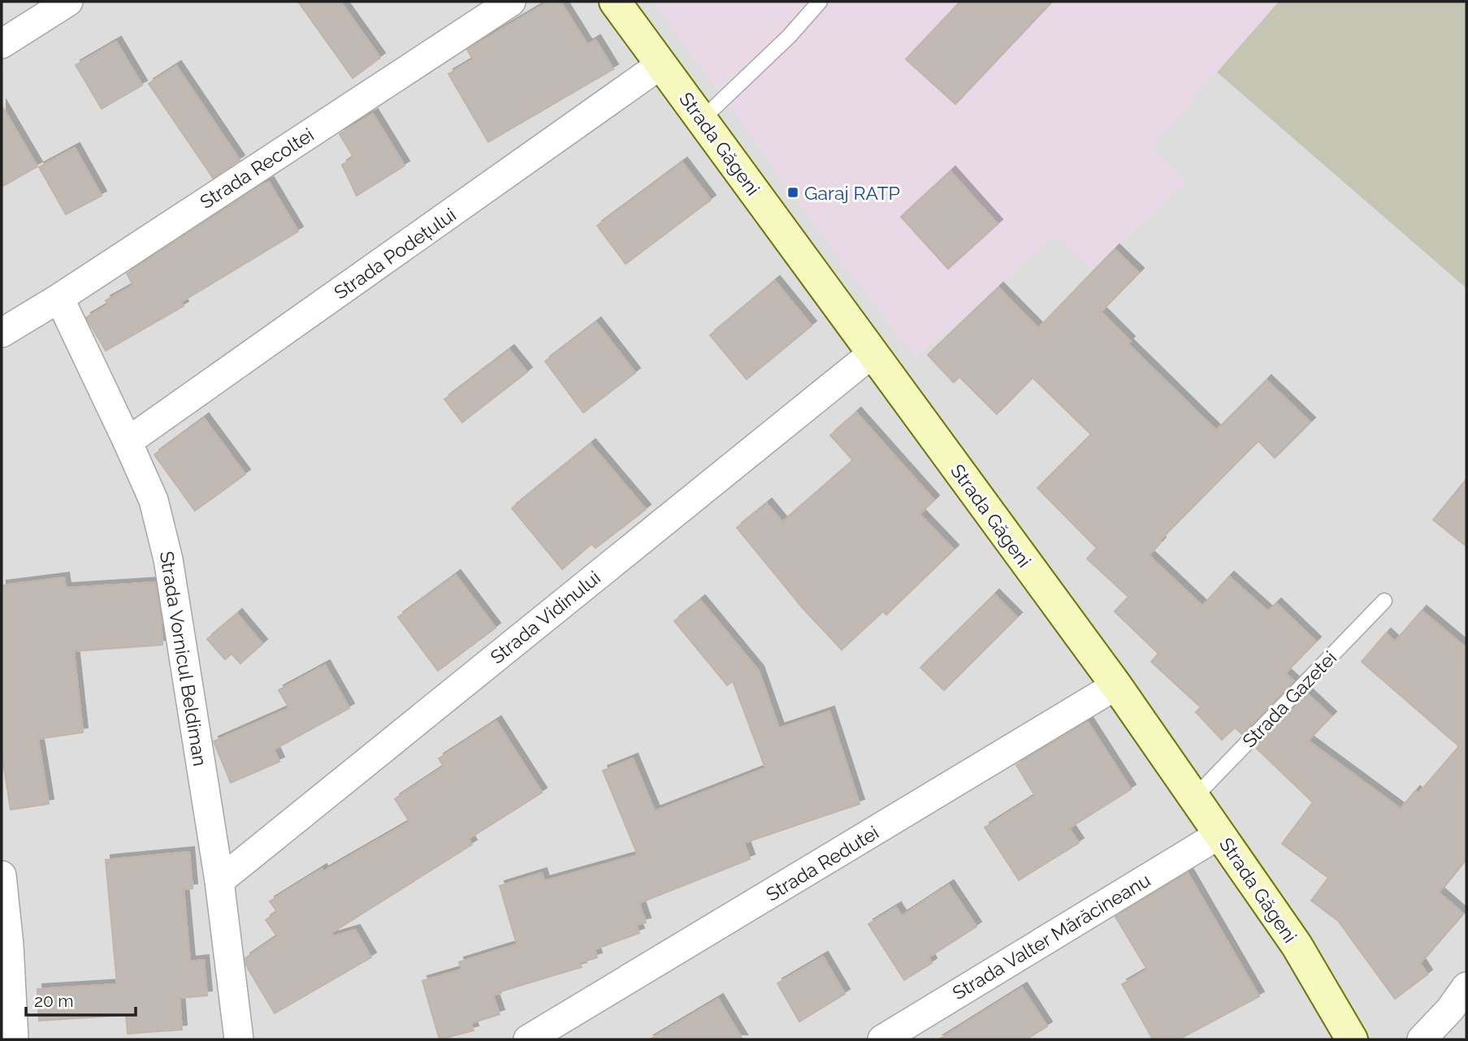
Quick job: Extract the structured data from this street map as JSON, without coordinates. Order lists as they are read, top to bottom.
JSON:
{
  "streets": {
    "main road": ["Strada Găgeni"],
    "street": [
      "Strada Recoltei",
      "Strada Podețului",
      "Strada Vidinului",
      "Strada Vornicul Beldiman",
      "Strada Redutei",
      "Strada Valter Mărăcineanu"
    ],
    "lane": ["Strada Gazetei"]
  },
  "crossings": [
    ["Strada Găgeni", "Strada Podețului"],
    ["Strada Găgeni", "Strada Vidinului"],
    ["Strada Găgeni", "Strada Gazetei"],
    ["Strada Găgeni", "Strada Redutei"],
    ["Strada Găgeni", "Strada Valter Mărăcineanu"],
    ["Strada Recoltei", "Strada Vornicul Beldiman"],
    ["Strada Podețului", "Strada Vornicul Beldiman"],
    ["Strada Vidinului", "Strada Vornicul Beldiman"]
  ],
  "places": {
    "transit": ["Garaj RATP"]
  },
  "scale_bar": "20 m"
}
